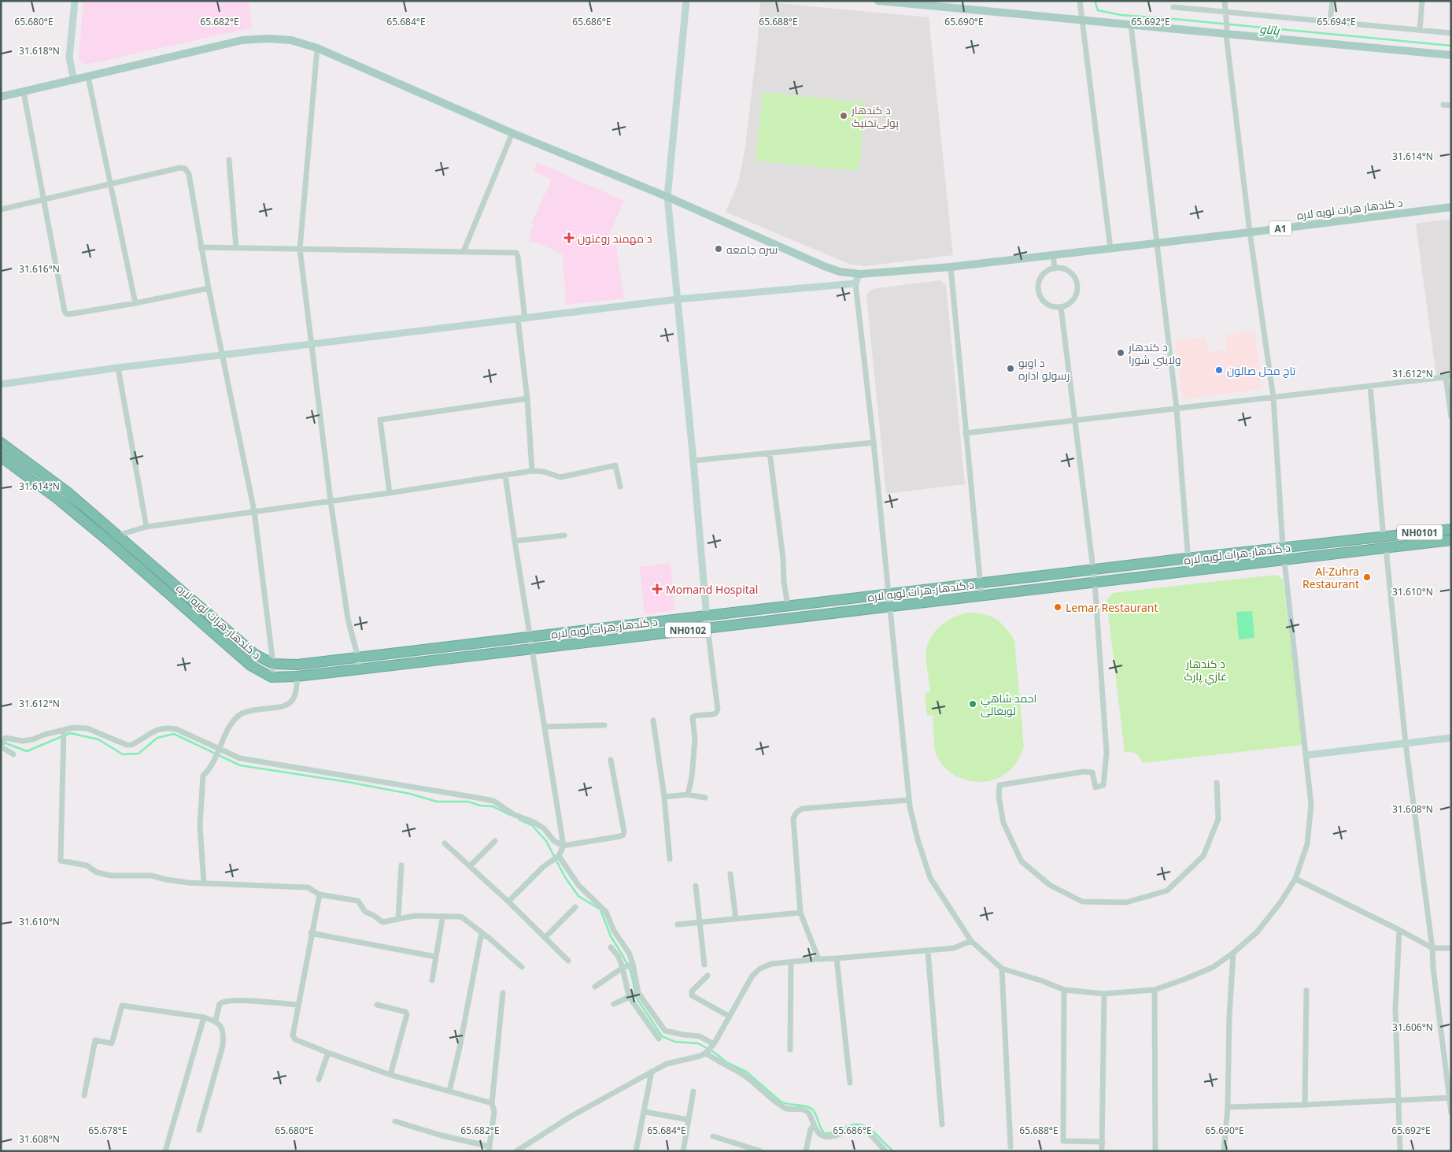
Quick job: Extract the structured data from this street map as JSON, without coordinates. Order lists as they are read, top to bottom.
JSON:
{
  "streets": {
    "highway": ["NH0101", "د کندهار-هرات لويه لاره", "NH0102"],
    "main road": ["د کندهار هرات لویه لاره", "A1"]
  },
  "water": ["پاتاو"],
  "parks": ["د کندهار غازي پارک"],
  "places": {
    "other": [
      "د کندهار پولی‌تخنیک",
      "سره جامعه",
      "د کندهار ولايتي شورا",
      "د اوبو رسولو اداره",
      "تاج محل صالون",
      "Al-Zuhra Restaurant",
      "Lemar Restaurant",
      "احمد شاهي لوبغالی"
    ],
    "health": ["د مهمند روغتون", "Momand Hospital"]
  },
  "coordinates": [
    "65.680°E",
    "65.682°E",
    "65.684°E",
    "65.686°E",
    "65.688°E",
    "65.690°E",
    "65.692°E",
    "65.694°E",
    "31.618°N",
    "31.614°N",
    "31.616°N",
    "31.612°N",
    "31.610°N",
    "31.608°N",
    "31.606°N",
    "65.678°E"
  ]
}
